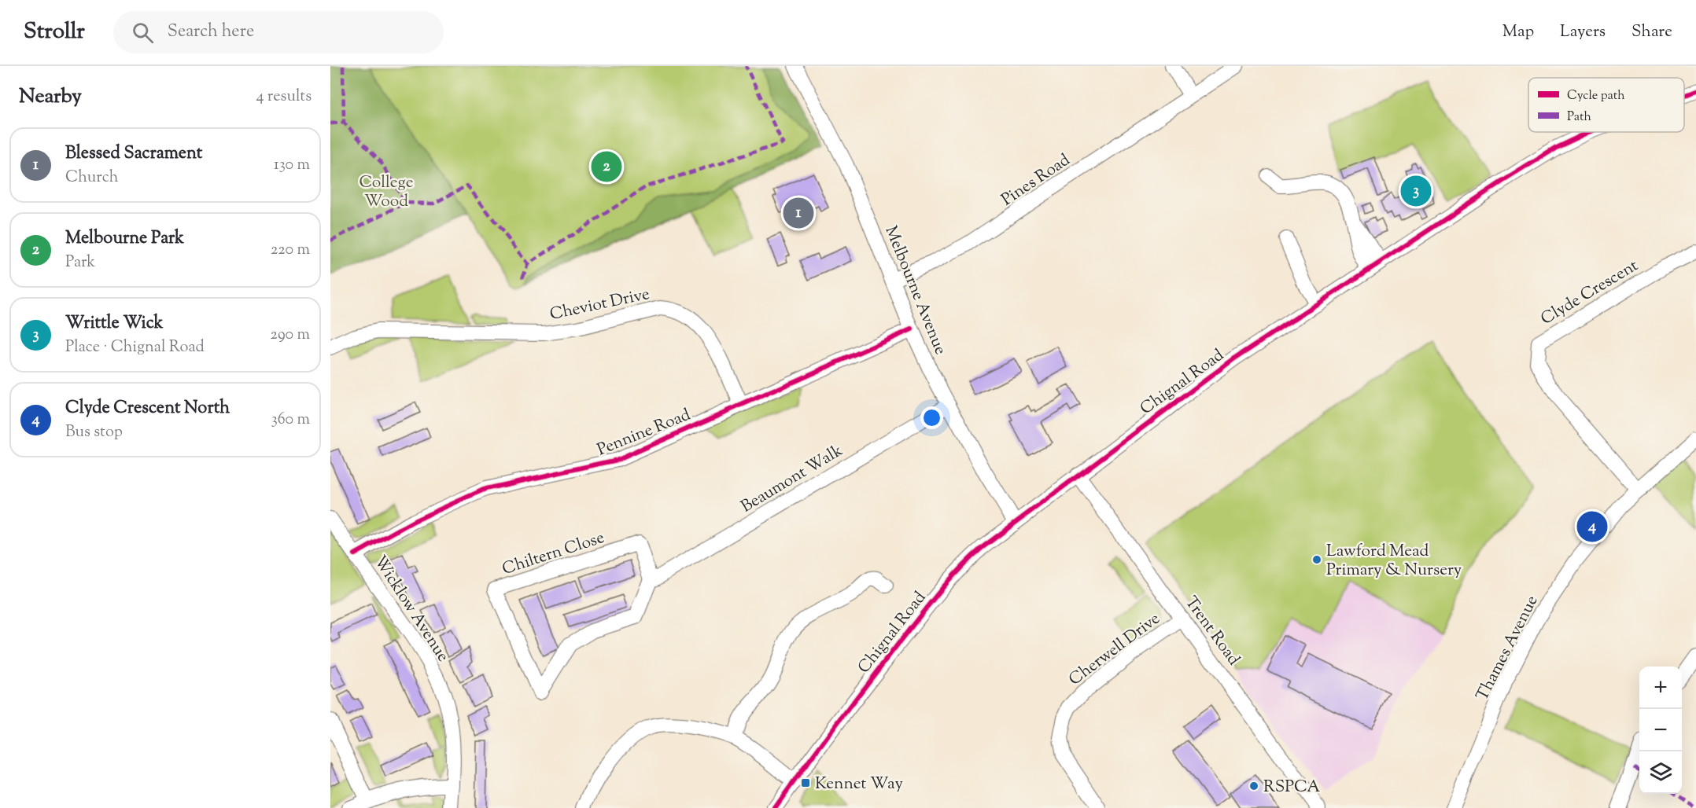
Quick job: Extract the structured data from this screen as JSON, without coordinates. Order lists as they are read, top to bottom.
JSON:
{
  "streets": {
    "street": [
      "Pines Road",
      "Melbourne Avenue",
      "Clyde Crescent",
      "Cheviot Drive",
      "Chignal Road",
      "Pennine Road",
      "Beaumont Walk",
      "Chiltern Close",
      "Wicklow Avenue",
      "Trent Road",
      "Thames Avenue",
      "Cherwell Drive"
    ]
  },
  "crossings": [
    ["Pines Road", "Melbourne Avenue"],
    ["Melbourne Avenue", "Chignal Road"],
    ["Melbourne Avenue", "Pennine Road"],
    ["Melbourne Avenue", "Beaumont Walk"],
    ["Clyde Crescent", "Thames Avenue"],
    ["Cheviot Drive", "Pennine Road"],
    ["Chignal Road", "Trent Road"],
    ["Pennine Road", "Wicklow Avenue"],
    ["Beaumont Walk", "Chiltern Close"],
    ["Trent Road", "Cherwell Drive"]
  ],
  "parks": ["College Wood"],
  "places": {
    "other": ["Lawford Mead Primary & Nursery", "RSPCA"],
    "transit": ["Kennet Way"]
  },
  "legend": ["Cycle path", "Path"],
  "page": {
    "header": "Strollr",
    "search": "Search here",
    "nav": ["Map", "Layers", "Share"],
    "heading": ["Nearby", "4 results"],
    "list": [
      {
        "mark": "1",
        "name": "Blessed Sacrament",
        "note": "Church",
        "value": "130 m"
      },
      {
        "mark": "2",
        "name": "Melbourne Park",
        "note": "Park",
        "value": "220 m"
      },
      {
        "mark": "3",
        "name": "Writtle Wick",
        "note": "Place · Chignal Road",
        "value": "290 m"
      },
      {
        "mark": "4",
        "name": "Clyde Crescent North",
        "note": "Bus stop",
        "value": "360 m"
      }
    ],
    "pins": [
      "2",
      "3",
      "1",
      "4"
    ],
    "map_buttons": ["+", "−"]
  }
}
